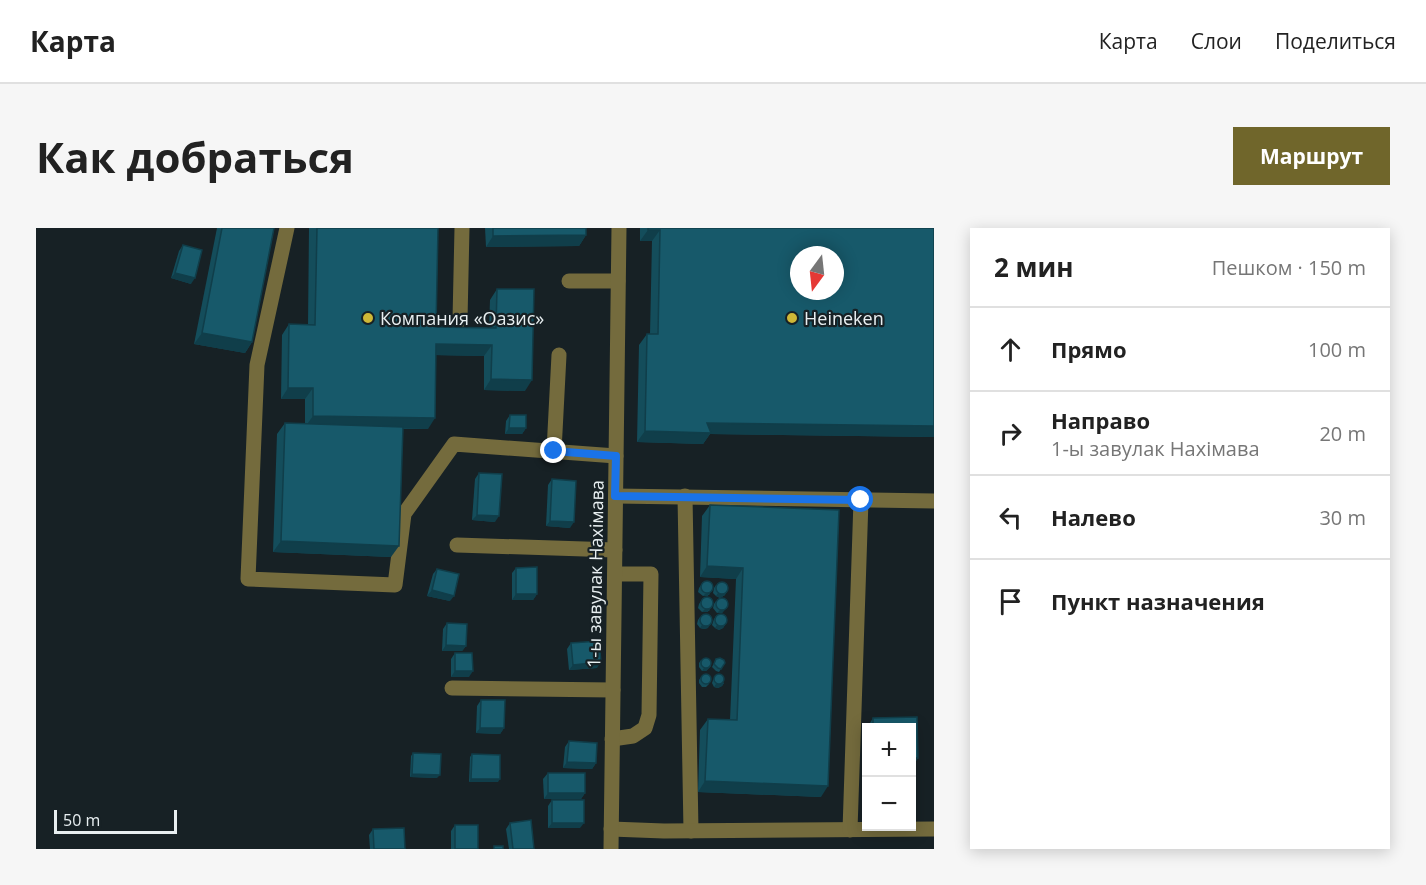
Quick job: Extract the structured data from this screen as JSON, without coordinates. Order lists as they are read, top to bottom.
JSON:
{
  "streets": {
    "street": ["1-ы завулак Нахімава"]
  },
  "places": ["Компания «Оазис»", "Heineken"],
  "scale_bar": "50 m",
  "north": "bottom",
  "page": {
    "header": "Карта",
    "nav": ["Карта", "Слои", "Поделиться"],
    "buttons": "Маршрут",
    "title": "Как добраться",
    "heading": ["2 мин", "Пешком · 150 m"],
    "list": [
      ["Прямо", "100 m"],
      ["Направо", "1-ы завулак Нахімава", "20 m"],
      ["Налево", "30 m"],
      "Пункт назначения"
    ],
    "map_buttons": ["+", "−"],
    "scale": "50 m"
  }
}
